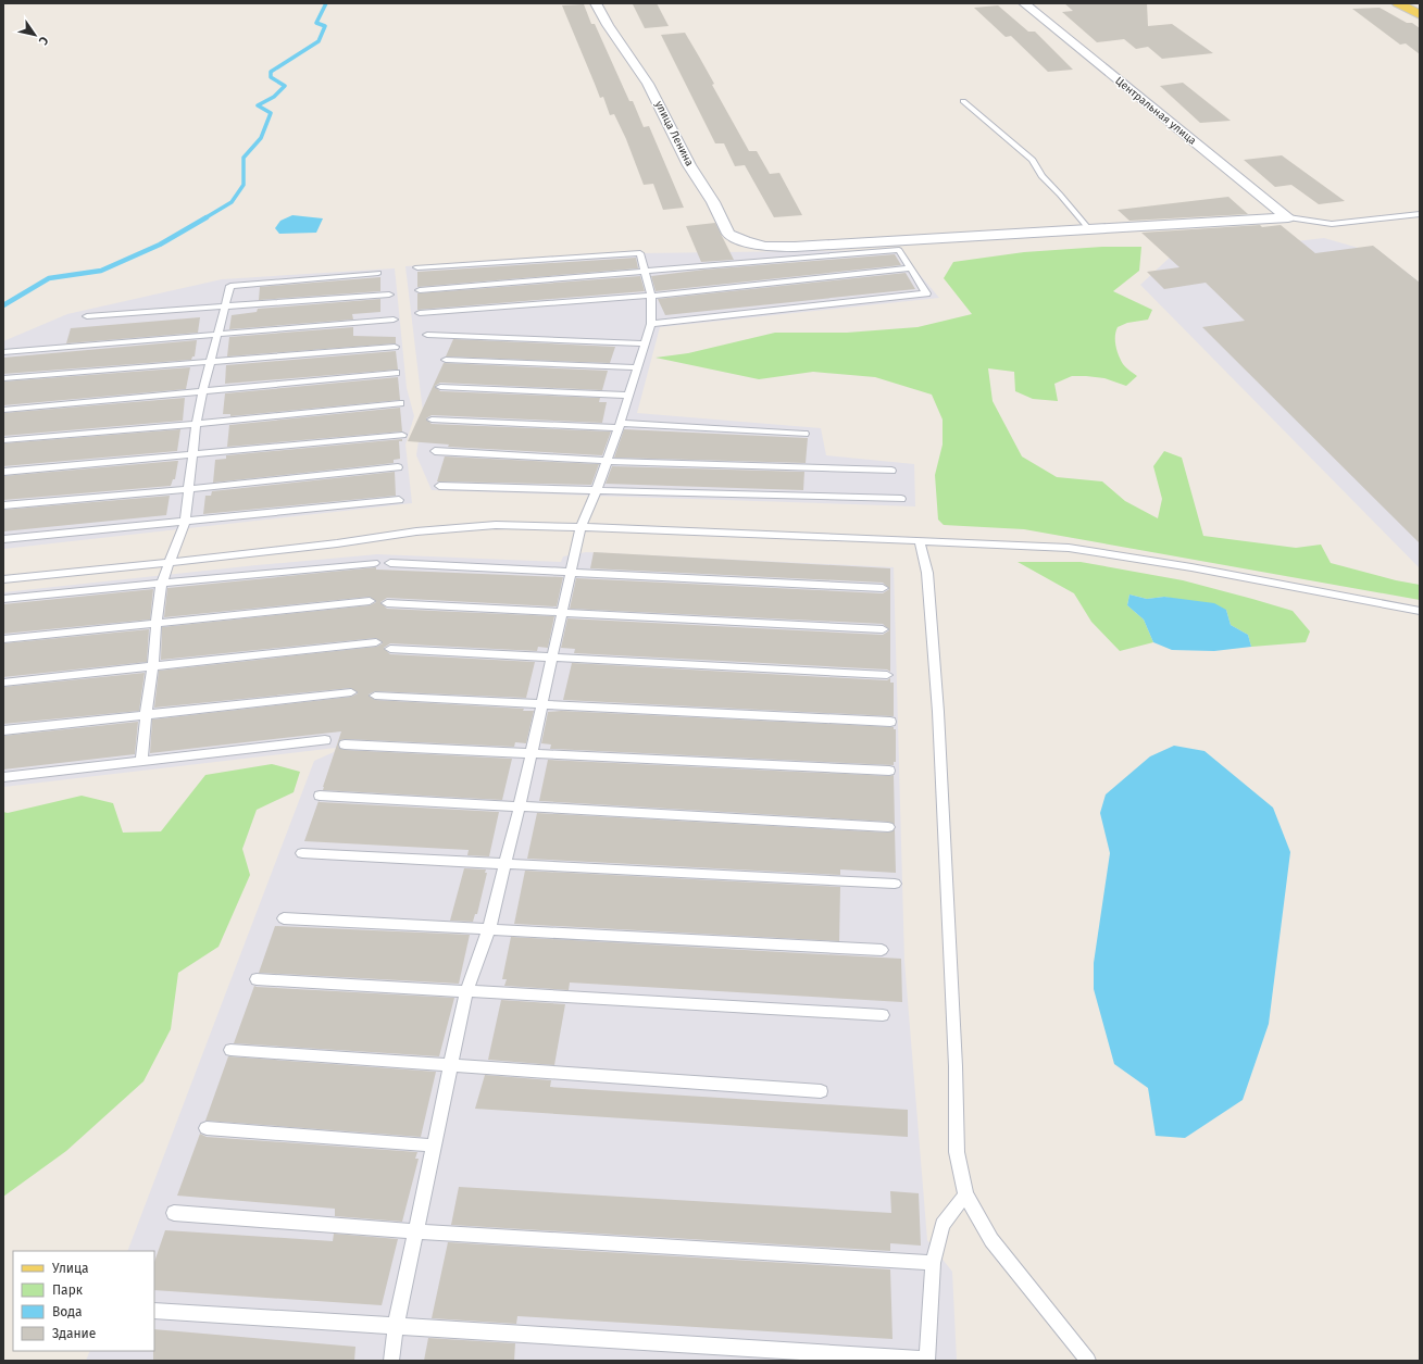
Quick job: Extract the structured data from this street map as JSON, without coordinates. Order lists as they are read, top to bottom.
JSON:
{
  "streets": {
    "street": ["Центральная улица", "улица Ленина"]
  },
  "crossings": [
    ["Центральная улица", "улица Ленина"]
  ],
  "legend": [
    "Улица",
    "Парк",
    "Вода",
    "Здание"
  ],
  "north": "bottom right"
}
